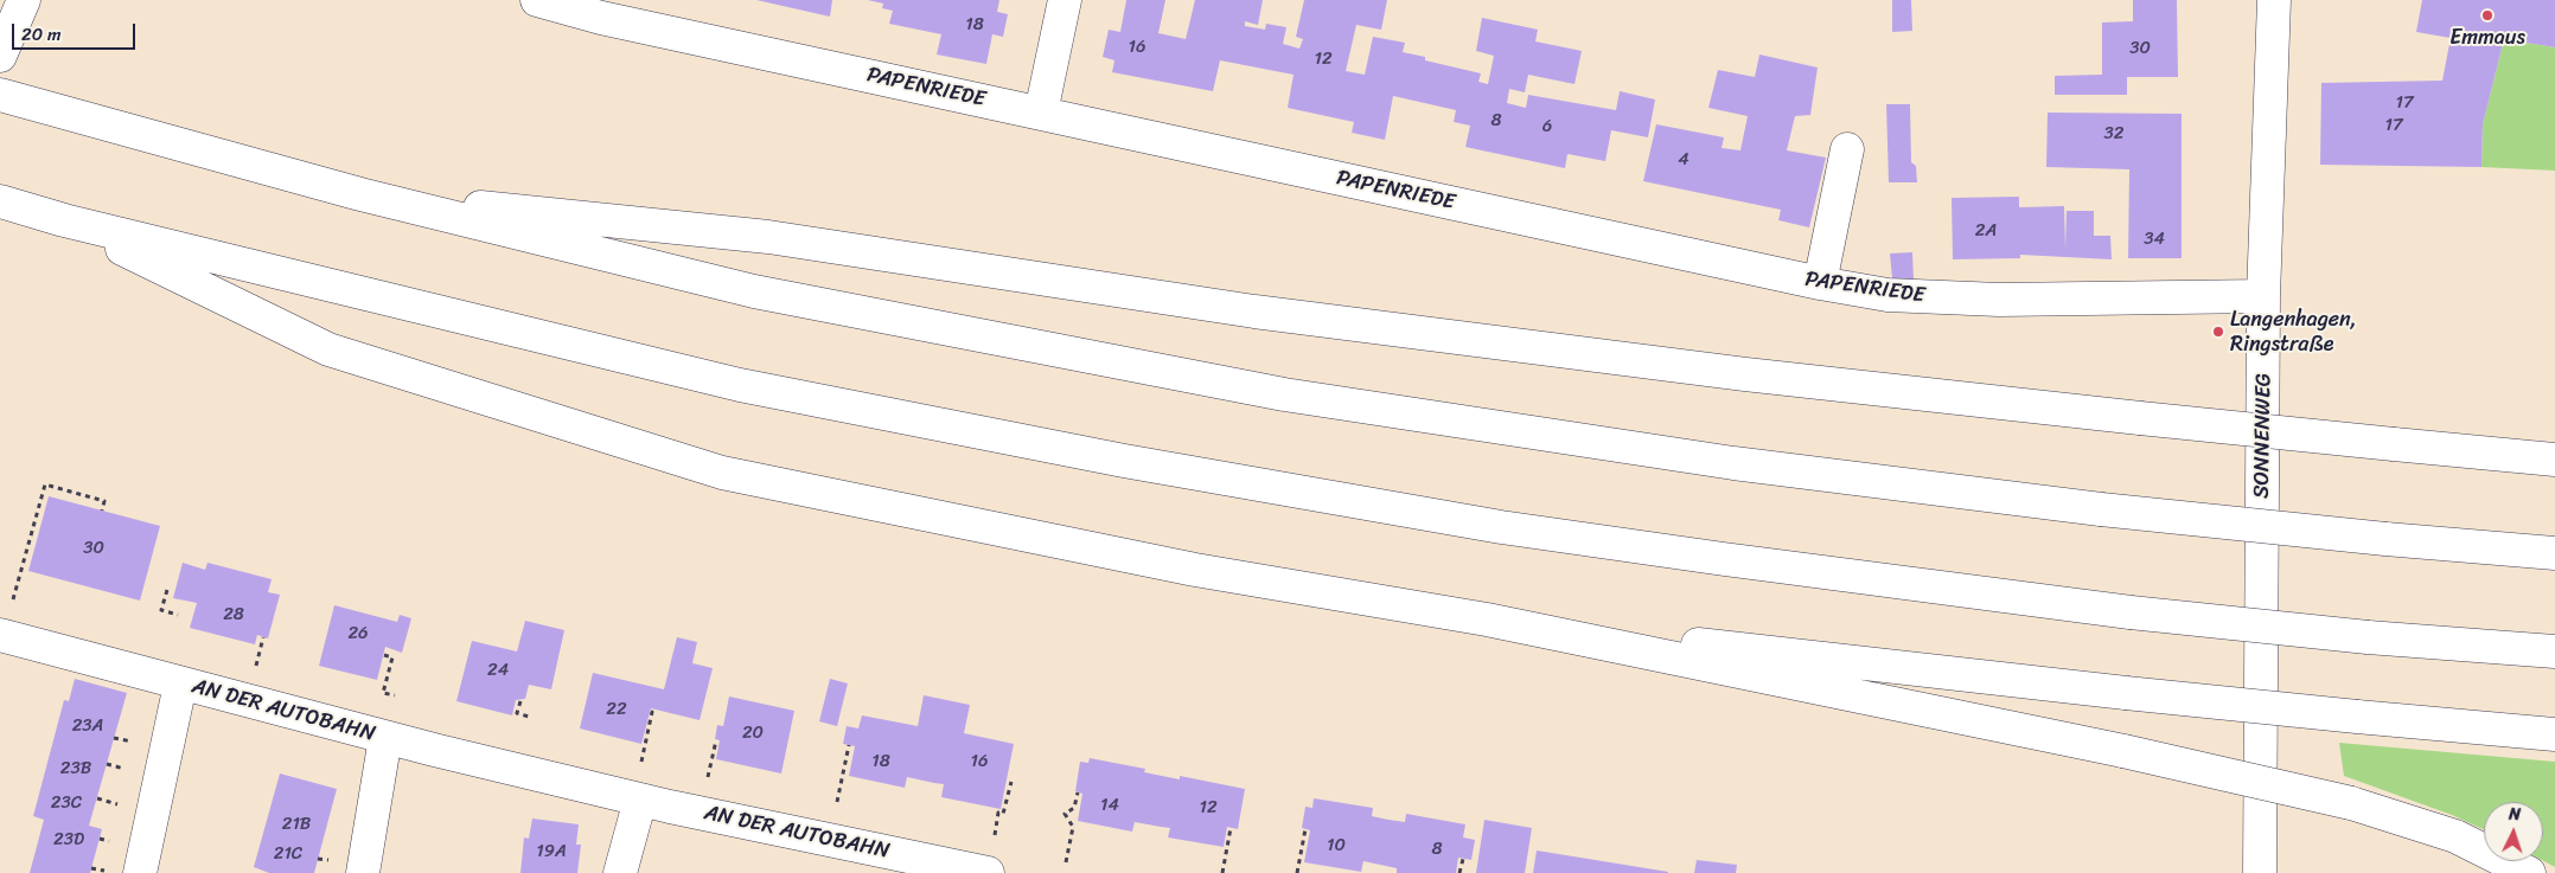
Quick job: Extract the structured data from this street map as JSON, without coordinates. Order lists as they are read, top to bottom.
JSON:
{
  "streets": {
    "main road": ["PAPENRIEDE", "SONNENWEG", "AN DER AUTOBAHN"]
  },
  "crossings": [
    ["PAPENRIEDE", "SONNENWEG"]
  ],
  "places": ["Emmaus", "Langenhagen, Ringstraße"],
  "house_numbers": [
    "18",
    "16",
    "30",
    "12",
    "17",
    "8",
    "17",
    "6",
    "32",
    "4",
    "2A",
    "34",
    "30",
    "28",
    "26",
    "24",
    "22",
    "23A",
    "20",
    "18",
    "16",
    "23B",
    "23C",
    "14",
    "12",
    "21B",
    "23D",
    "10",
    "8",
    "19A",
    "21C"
  ],
  "scale_bar": "20 m",
  "north": "top"
}
